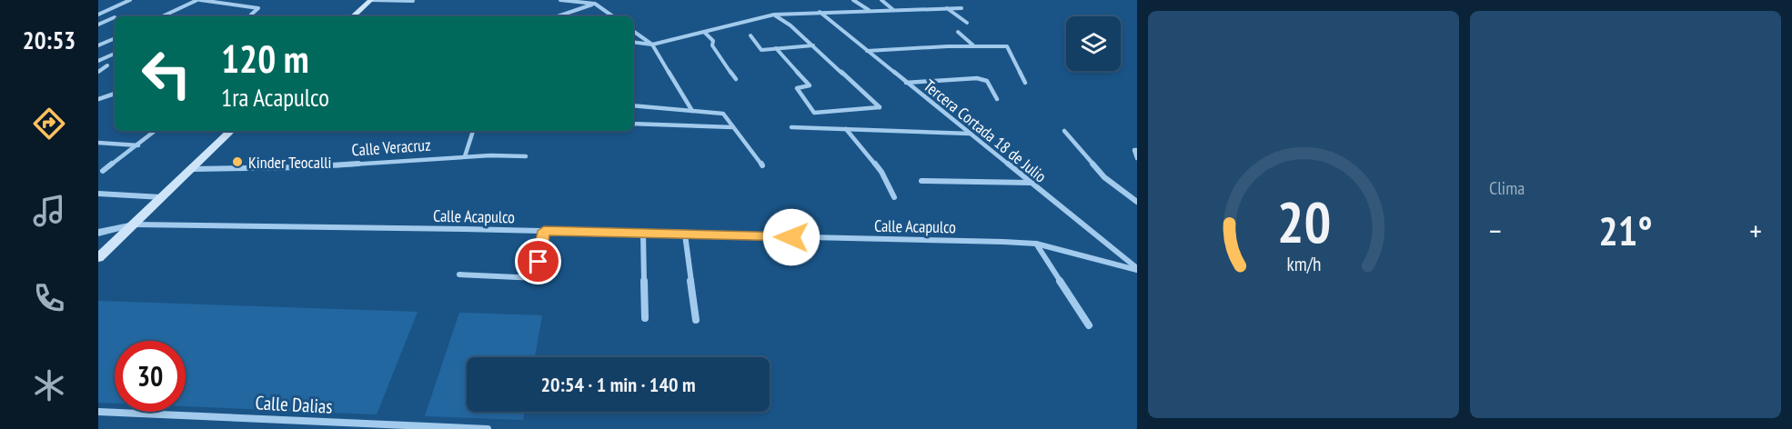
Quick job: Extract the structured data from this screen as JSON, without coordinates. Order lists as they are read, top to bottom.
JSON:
{
  "streets": {
    "street": [
      "Tercera Cortada 18 de Julio",
      "Calle Veracruz",
      "Calle Acapulco",
      "Calle Dalias"
    ]
  },
  "crossings": [
    ["Tercera Cortada 18 de Julio", "Calle Acapulco"]
  ],
  "places": ["Kinder Teocalli"],
  "page": {
    "tabs": "20:53",
    "tile": "Clima",
    "turn": ["120 m", "1ra Acapulco"],
    "heat": ["−", "21°", "+"],
    "limit": "30",
    "trip": "20:54 · 1 min · 140 m",
    "gauge": ["20", "km/h"]
  }
}
